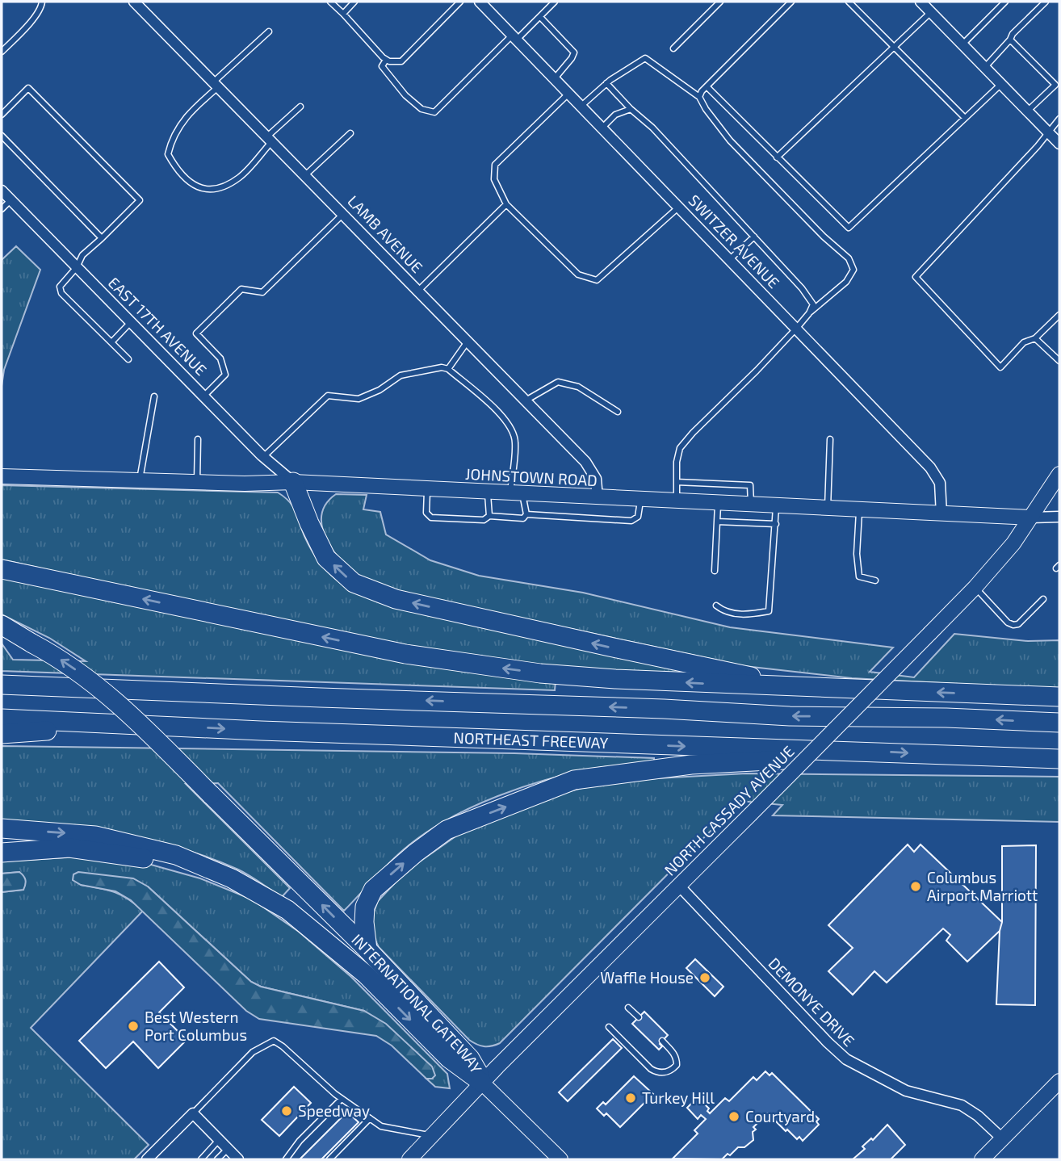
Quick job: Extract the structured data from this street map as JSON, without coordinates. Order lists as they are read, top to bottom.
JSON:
{
  "streets": {
    "highway": ["NORTHEAST FREEWAY", "INTERNATIONAL GATEWAY"],
    "main road": ["JOHNSTOWN ROAD", "NORTH CASSADY AVENUE"],
    "street": [
      "LAMB AVENUE",
      "SWITZER AVENUE",
      "EAST 17TH AVENUE",
      "DEMONYE DRIVE"
    ]
  },
  "crossings": [
    ["LAMB AVENUE", "JOHNSTOWN ROAD"],
    ["SWITZER AVENUE", "JOHNSTOWN ROAD"],
    ["EAST 17TH AVENUE", "JOHNSTOWN ROAD"],
    ["JOHNSTOWN ROAD", "NORTH CASSADY AVENUE"],
    ["NORTH CASSADY AVENUE", "DEMONYE DRIVE"],
    ["NORTH CASSADY AVENUE", "INTERNATIONAL GATEWAY"]
  ],
  "places": [
    "Columbus Airport Marriott",
    "Waffle House",
    "Best Western Port Columbus",
    "Turkey Hill",
    "Speedway",
    "Courtyard"
  ]
}
